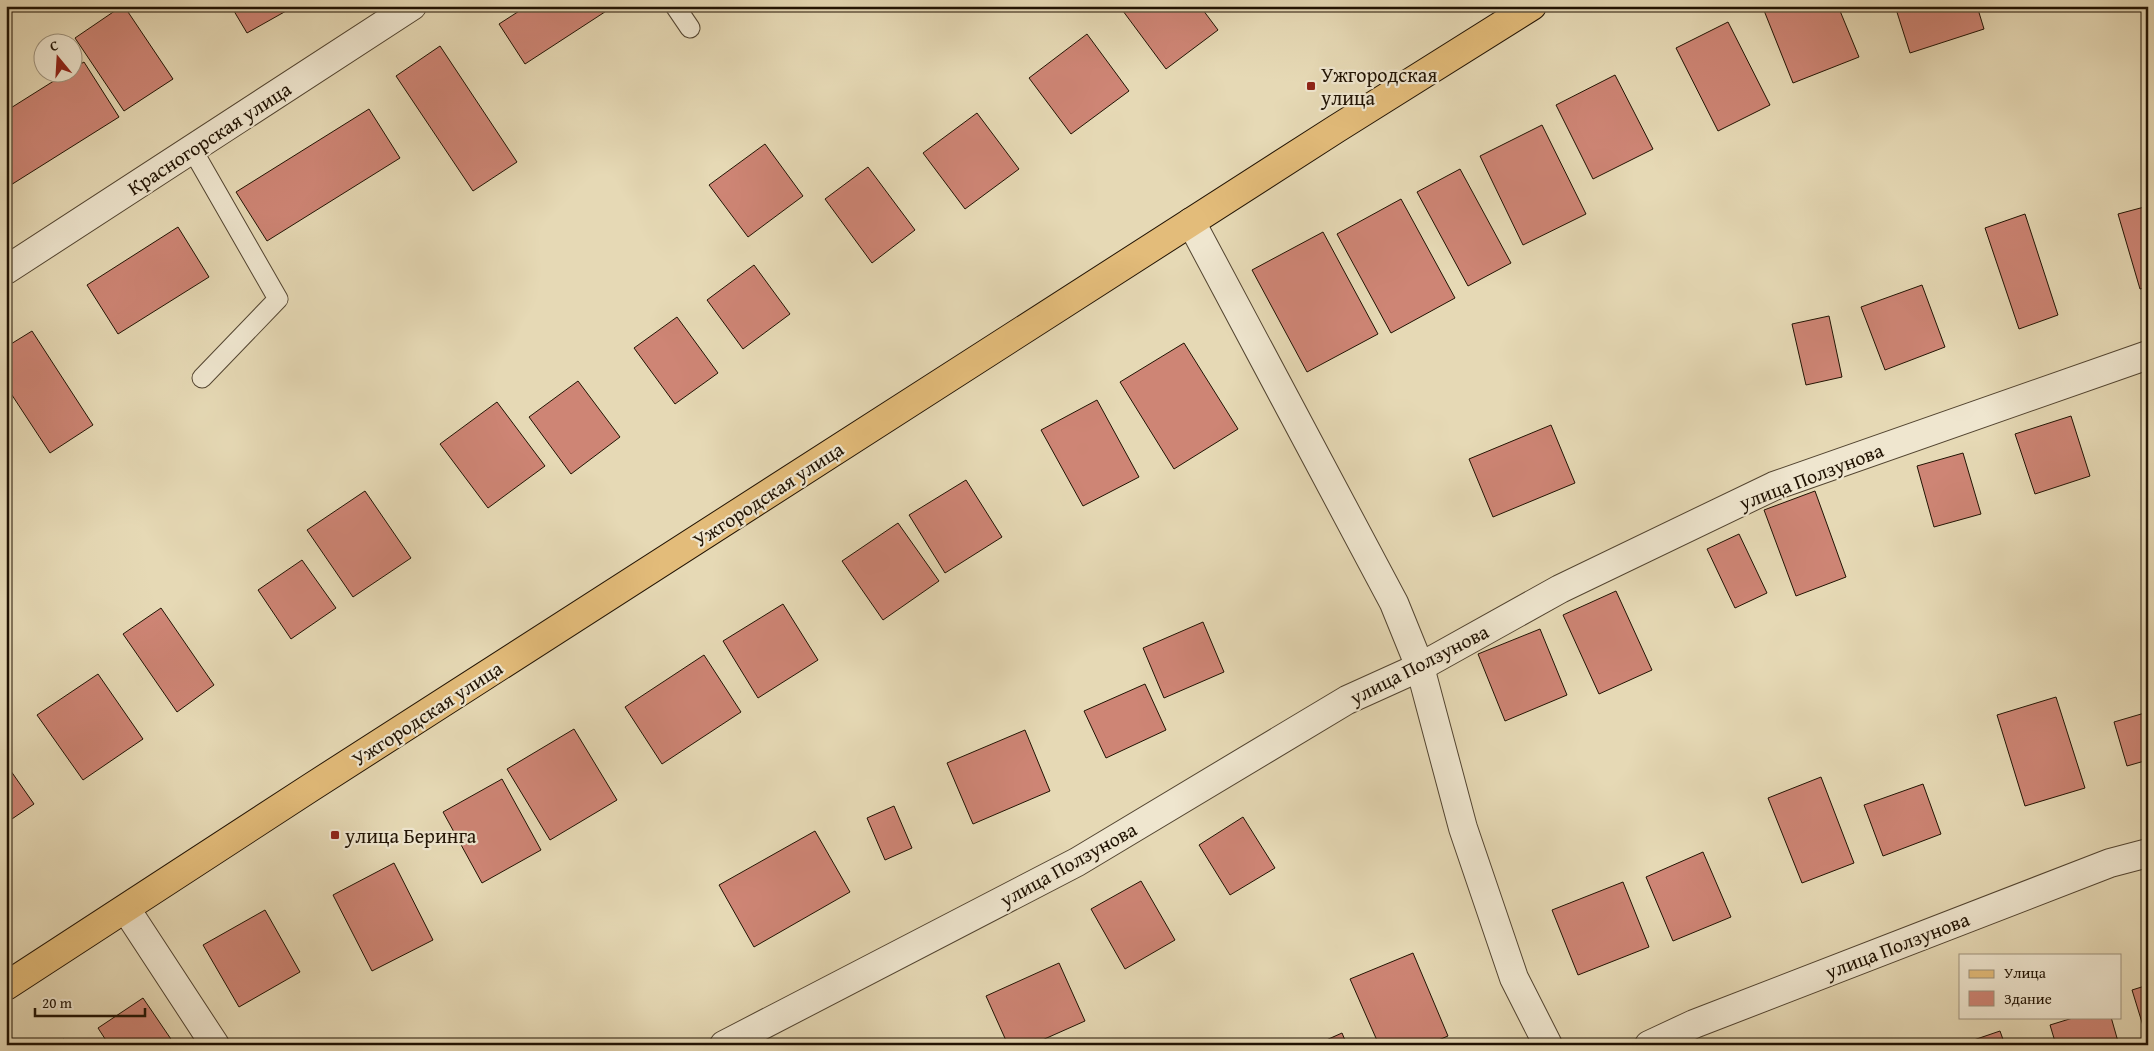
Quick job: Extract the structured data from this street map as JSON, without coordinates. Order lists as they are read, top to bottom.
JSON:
{
  "streets": {
    "main road": ["Ужгородская улица"],
    "street": ["Красногорская улица", "улица Ползунова"]
  },
  "places": {
    "transit": ["Ужгородская улица", "улица Беринга"]
  },
  "legend": ["Улица", "Здание"],
  "scale_bar": "20 m",
  "north": "top"
}
